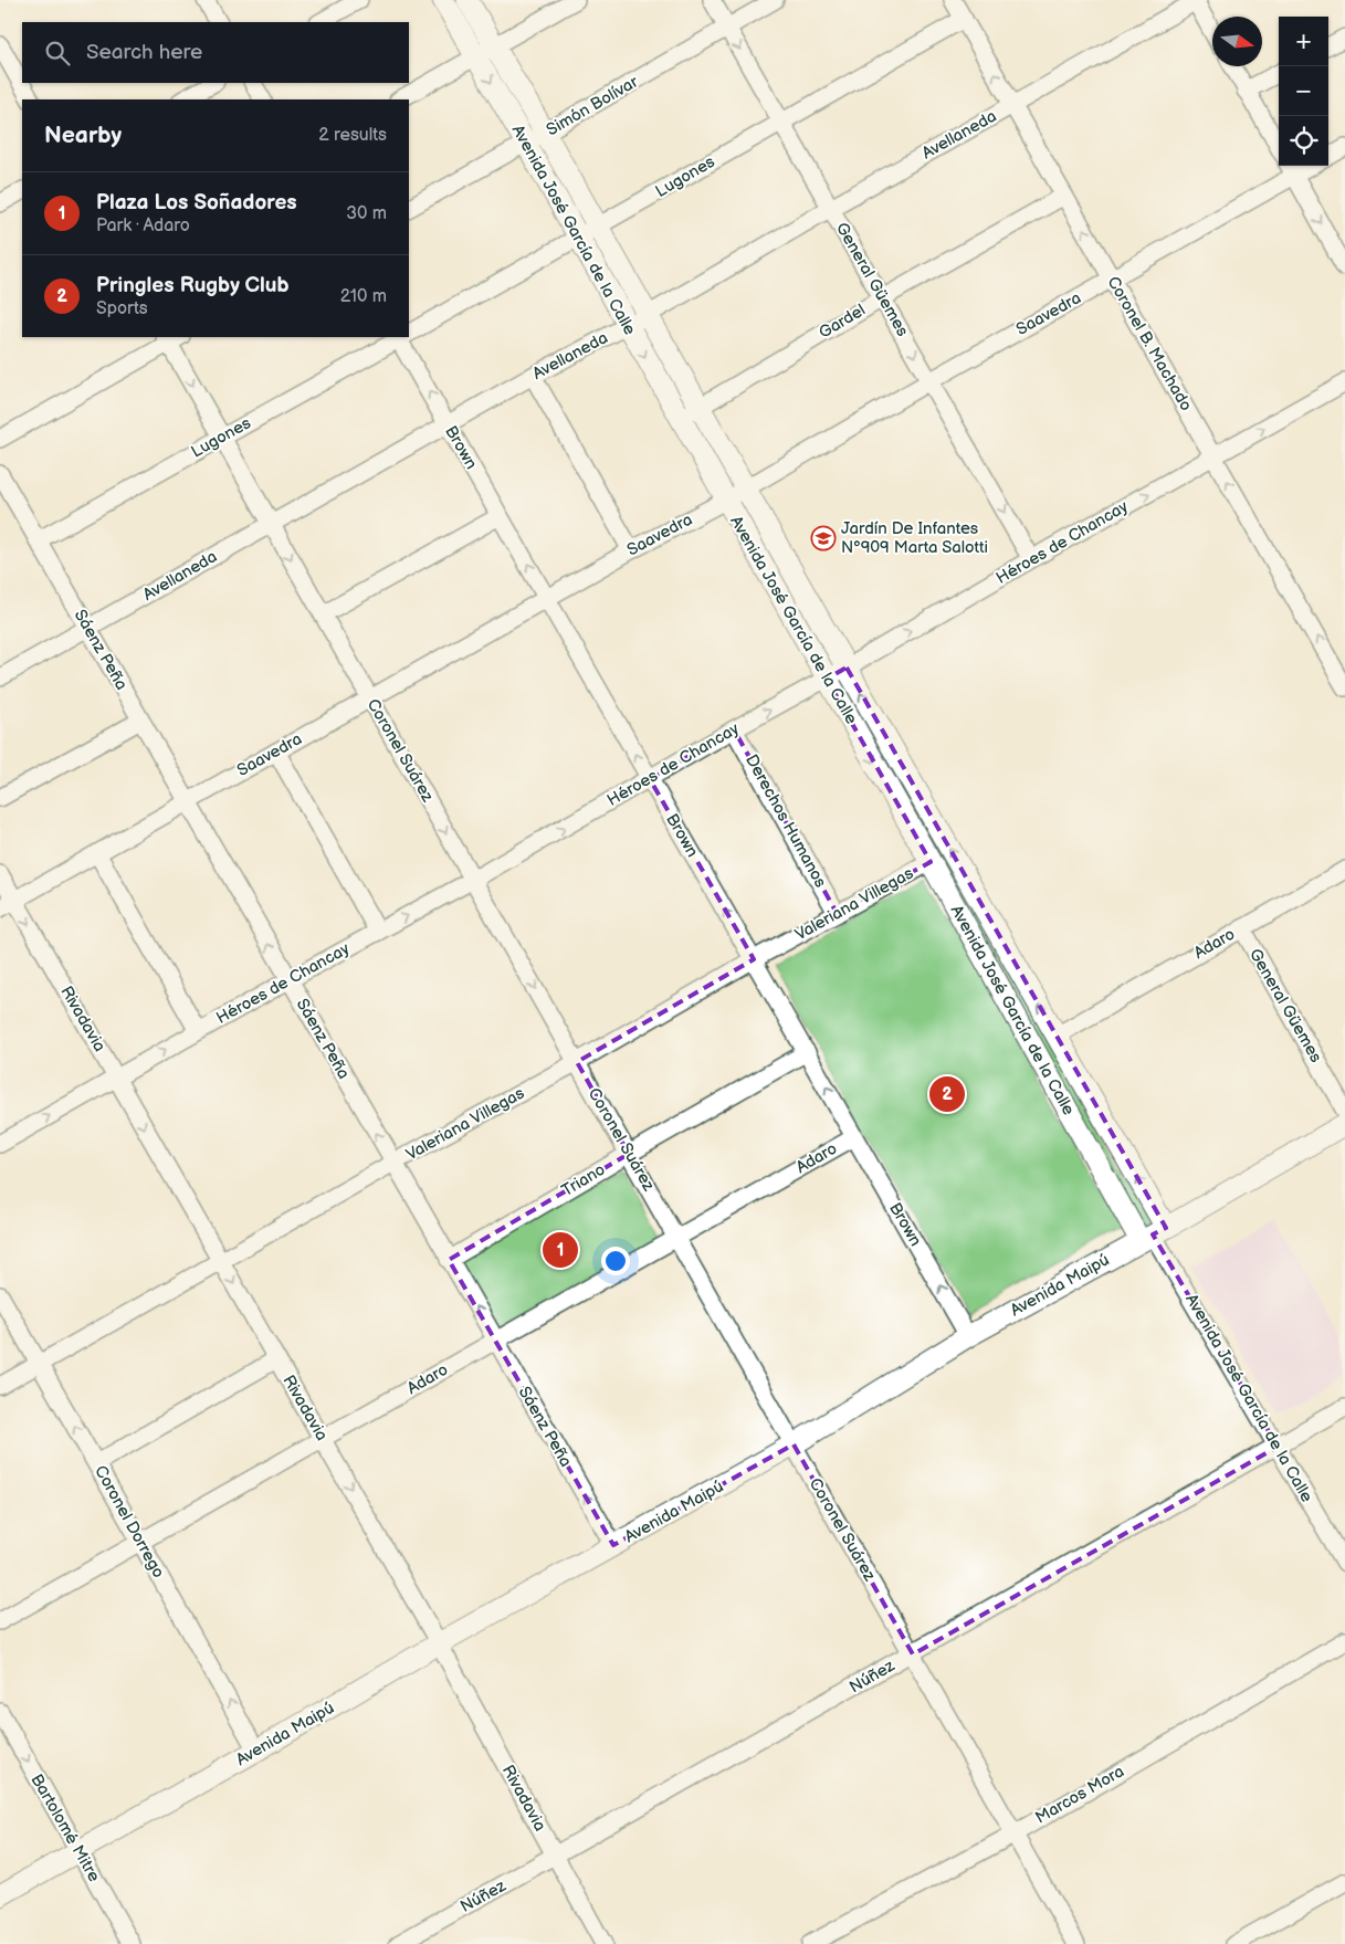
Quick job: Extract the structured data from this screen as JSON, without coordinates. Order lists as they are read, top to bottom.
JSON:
{
  "streets": {
    "main road": ["Avenida José García de la Calle", "Avenida Maipú"],
    "street": [
      "Simón Bolívar",
      "Avellaneda",
      "Lugones",
      "General Güemes",
      "Saavedra",
      "Gardel",
      "Coronel B. Machado",
      "Brown",
      "Héroes de Chancay",
      "Sáenz Peña",
      "Coronel Suárez",
      "Derechos Humanos",
      "Valeriana Villegas",
      "Adaro",
      "Rivadavia",
      "Triano",
      "Coronel Dorrego",
      "Núñez",
      "Marcos Mora",
      "Bartolomé Mitre"
    ]
  },
  "crossings": [
    ["Simón Bolívar", "Avenida José García de la Calle"],
    ["Simón Bolívar", "General Güemes"],
    ["Avellaneda", "Avenida José García de la Calle"],
    ["Avellaneda", "General Güemes"],
    ["Avellaneda", "Coronel B. Machado"],
    ["Avellaneda", "Brown"],
    ["Avellaneda", "Sáenz Peña"],
    ["Avellaneda", "Coronel Suárez"],
    ["Lugones", "Avenida José García de la Calle"],
    ["Lugones", "General Güemes"],
    ["Lugones", "Coronel B. Machado"],
    ["Lugones", "Sáenz Peña"],
    ["Lugones", "Coronel Suárez"],
    ["Avenida José García de la Calle", "Saavedra"],
    ["Avenida José García de la Calle", "Gardel"],
    ["Avenida José García de la Calle", "Héroes de Chancay"],
    ["Avenida José García de la Calle", "Valeriana Villegas"],
    ["Avenida José García de la Calle", "Adaro"],
    ["Avenida José García de la Calle", "Avenida Maipú"],
    ["Avenida José García de la Calle", "Núñez"],
    ["General Güemes", "Saavedra"],
    ["General Güemes", "Gardel"],
    ["General Güemes", "Héroes de Chancay"],
    ["General Güemes", "Adaro"],
    ["Saavedra", "Coronel B. Machado"],
    ["Saavedra", "Brown"],
    ["Saavedra", "Sáenz Peña"],
    ["Saavedra", "Coronel Suárez"],
    ["Saavedra", "Rivadavia"],
    ["Gardel", "Coronel B. Machado"],
    ["Coronel B. Machado", "Héroes de Chancay"],
    ["Brown", "Héroes de Chancay"],
    ["Brown", "Valeriana Villegas"],
    ["Brown", "Adaro"],
    ["Brown", "Triano"],
    ["Brown", "Avenida Maipú"],
    ["Héroes de Chancay", "Sáenz Peña"],
    ["Héroes de Chancay", "Coronel Suárez"],
    ["Héroes de Chancay", "Derechos Humanos"],
    ["Héroes de Chancay", "Rivadavia"],
    ["Sáenz Peña", "Valeriana Villegas"],
    ["Sáenz Peña", "Adaro"],
    ["Sáenz Peña", "Triano"],
    ["Sáenz Peña", "Avenida Maipú"],
    ["Coronel Suárez", "Valeriana Villegas"],
    ["Coronel Suárez", "Adaro"],
    ["Coronel Suárez", "Triano"],
    ["Coronel Suárez", "Avenida Maipú"],
    ["Coronel Suárez", "Núñez"],
    ["Coronel Suárez", "Marcos Mora"],
    ["Derechos Humanos", "Valeriana Villegas"],
    ["Valeriana Villegas", "Rivadavia"],
    ["Valeriana Villegas", "Coronel Dorrego"],
    ["Adaro", "Rivadavia"],
    ["Adaro", "Coronel Dorrego"],
    ["Rivadavia", "Avenida Maipú"],
    ["Rivadavia", "Núñez"],
    ["Avenida Maipú", "Coronel Dorrego"],
    ["Avenida Maipú", "Bartolomé Mitre"]
  ],
  "one_way": [
    "General Güemes",
    "Coronel B. Machado",
    "Brown",
    "Héroes de Chancay",
    "Rivadavia",
    "Coronel Dorrego",
    "Bartolomé Mitre"
  ],
  "places": {
    "school or university": ["Jardín De Infantes Nº909 Marta Salotti"]
  },
  "north": "right",
  "page": {
    "map_buttons": ["+", "−"],
    "search": "Search here",
    "heading": ["Nearby", "2 results"],
    "list": [
      {
        "mark": "1",
        "name": "Plaza Los Soñadores",
        "note": "Park · Adaro",
        "value": "30 m"
      },
      {
        "mark": "2",
        "name": "Pringles Rugby Club",
        "note": "Sports",
        "value": "210 m"
      }
    ],
    "pins": ["2", "1"]
  }
}
